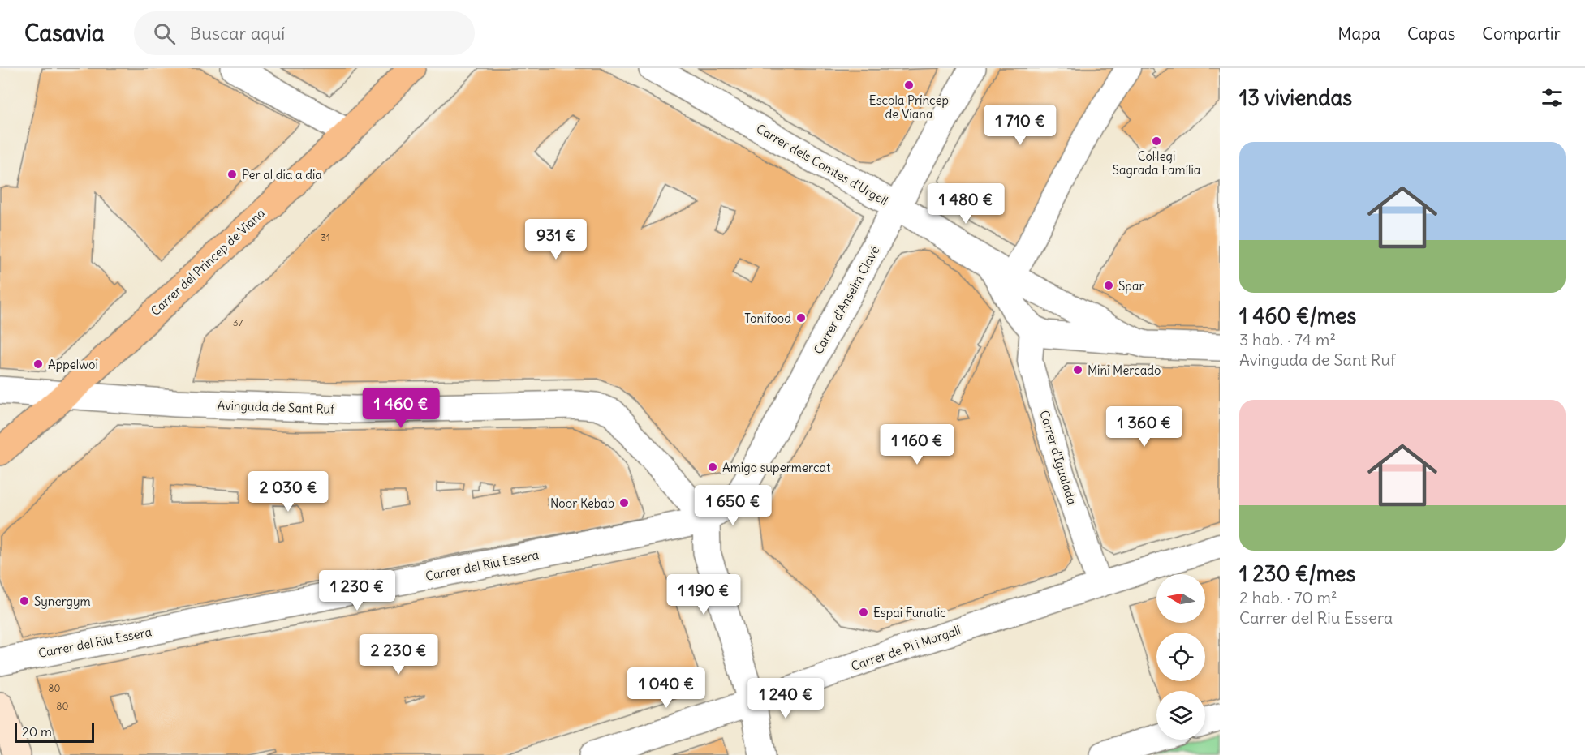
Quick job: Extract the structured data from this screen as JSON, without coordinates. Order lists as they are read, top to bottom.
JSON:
{
  "streets": {
    "main road": ["Carrer del Princep de Viana"],
    "street": [
      "Carrer dels Comtes d'Urgell",
      "Carrer d'Anselm Clavé",
      "Avinguda de Sant Ruf",
      "Carrer d'Igualada",
      "Carrer del Riu Essera",
      "Carrer de Pi i Margall"
    ]
  },
  "crossings": [
    ["Carrer dels Comtes d'Urgell", "Carrer d'Anselm Clavé"],
    ["Carrer dels Comtes d'Urgell", "Carrer d'Igualada"],
    ["Carrer del Princep de Viana", "Avinguda de Sant Ruf"],
    ["Carrer d'Anselm Clavé", "Avinguda de Sant Ruf"],
    ["Carrer d'Anselm Clavé", "Carrer del Riu Essera"],
    ["Avinguda de Sant Ruf", "Carrer del Riu Essera"],
    ["Carrer d'Igualada", "Carrer de Pi i Margall"]
  ],
  "places": [
    "Escola Príncep de Viana",
    "Col·legi Sagrada Família",
    "Per al dia a dia",
    "Spar",
    "Tonifood",
    "Appelwoi",
    "Mini Mercado",
    "Amigo supermercat",
    "Noor Kebab",
    "Synergym",
    "Espai Funatic"
  ],
  "house_numbers": [
    "31",
    "37",
    "80",
    "80"
  ],
  "scale_bar": "20 m",
  "north": "left",
  "page": {
    "header": "Casavia",
    "search": "Buscar aquí",
    "nav": ["Mapa", "Capas", "Compartir"],
    "heading": "13 viviendas",
    "price": [
      "1 710 €",
      "1 480 €",
      "931 €",
      "1 460 €",
      "1 360 €",
      "1 160 €",
      "2 030 €",
      "1 650 €",
      "1 230 €",
      "1 190 €",
      "2 230 €",
      "1 040 €",
      "1 240 €"
    ],
    "list": [
      {
        "name": "1 460 €/mes",
        "note": "3 hab. · 74 m² · Avinguda de Sant Ruf"
      },
      {
        "name": "1 230 €/mes",
        "note": "2 hab. · 70 m² · Carrer del Riu Essera"
      }
    ],
    "scale": "20 m"
  }
}
